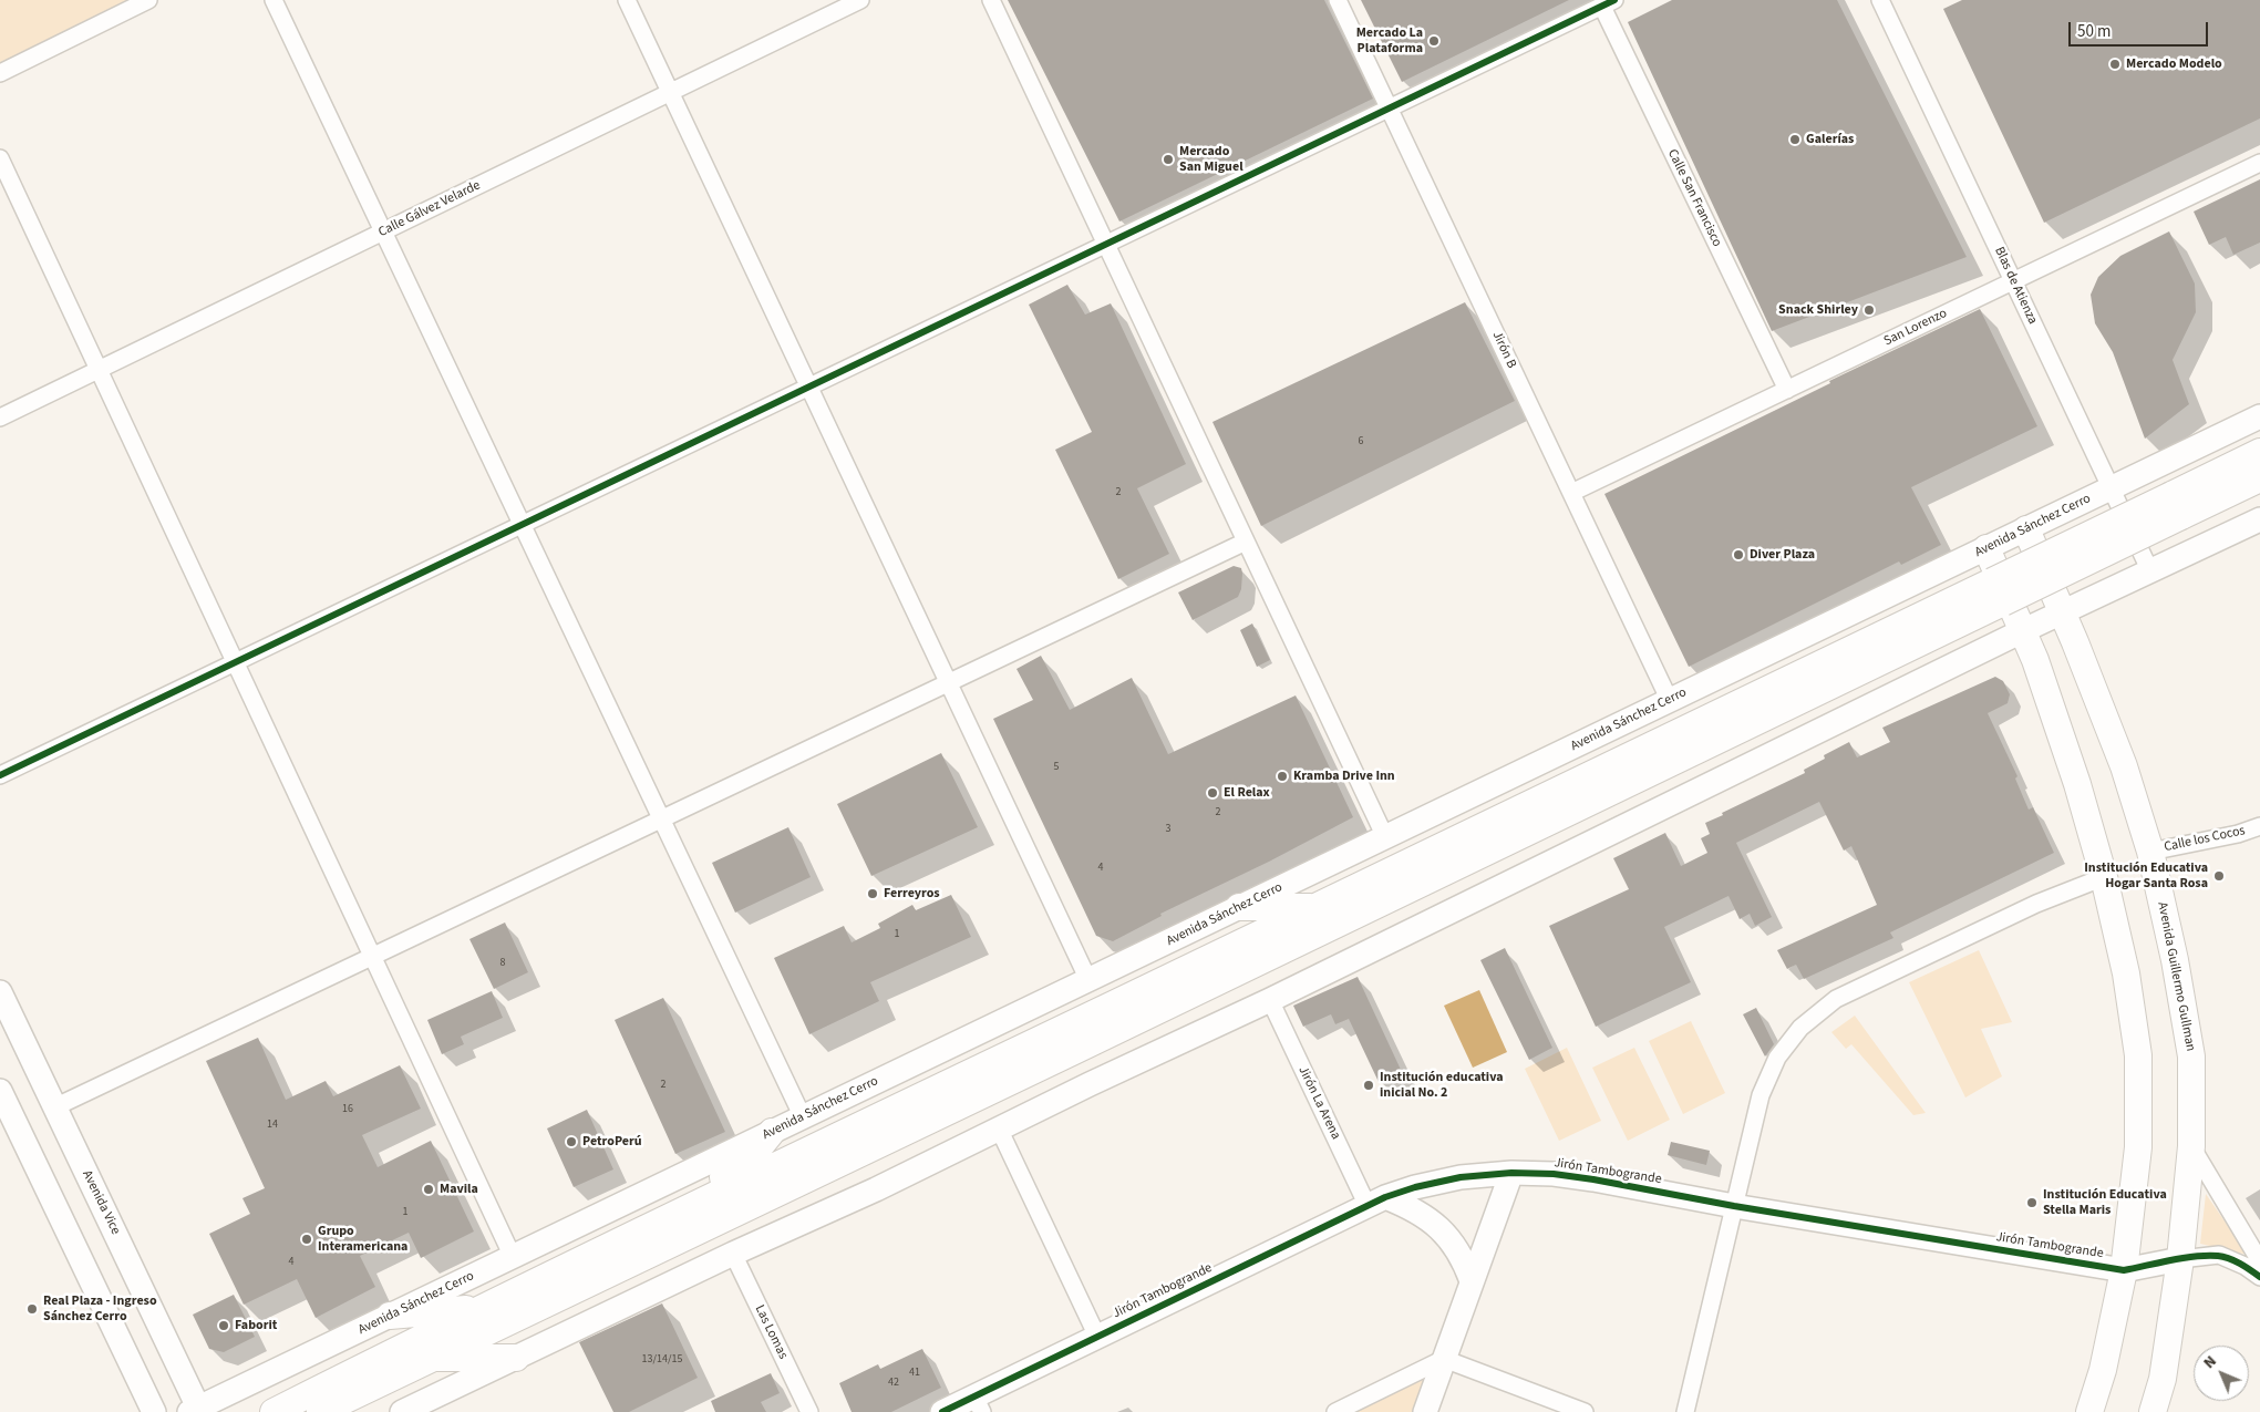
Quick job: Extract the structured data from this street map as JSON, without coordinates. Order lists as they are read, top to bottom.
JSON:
{
  "streets": {
    "main road": [
      "Avenida Sánchez Cerro",
      "Avenida Guillermo Gullman",
      "Jirón Tambogrande",
      "Avenida Vice"
    ],
    "street": [
      "Calle San Francisco",
      "Calle Gálvez Velarde",
      "Blas de Atienza",
      "San Lorenzo",
      "Jirón B",
      "Calle los Cocos",
      "Jirón La Arena",
      "Las Lomas"
    ]
  },
  "crossings": [
    ["Calle San Francisco", "San Lorenzo"],
    ["Blas de Atienza", "San Lorenzo"],
    ["Blas de Atienza", "Avenida Sánchez Cerro"],
    ["San Lorenzo", "Jirón B"],
    ["Jirón B", "Avenida Sánchez Cerro"],
    ["Avenida Sánchez Cerro", "Avenida Guillermo Gullman"],
    ["Avenida Sánchez Cerro", "Avenida Vice"],
    ["Calle los Cocos", "Avenida Guillermo Gullman"],
    ["Avenida Guillermo Gullman", "Jirón Tambogrande"],
    ["Jirón La Arena", "Jirón Tambogrande"]
  ],
  "places": [
    "Mercado La Plataforma",
    "Mercado Modelo",
    "Galerías",
    "Mercado San Miguel",
    "Snack Shirley",
    "Diver Plaza",
    "Kramba Drive Inn",
    "El Relax",
    "Institución Educativa Hogar Santa Rosa",
    "Ferreyros",
    "Institución educativa inicial No. 2",
    "PetroPerú",
    "Mavila",
    "Institución Educativa Stella Maris",
    "Grupo Interamericana",
    "Real Plaza - Ingreso Sánchez Cerro",
    "Faborit"
  ],
  "house_numbers": [
    "6",
    "2",
    "5",
    "2",
    "3",
    "4",
    "1",
    "8",
    "2",
    "16",
    "14",
    "1",
    "4",
    "13/14/15",
    "41",
    "42"
  ],
  "scale_bar": "50 m",
  "north": "top left"
}
